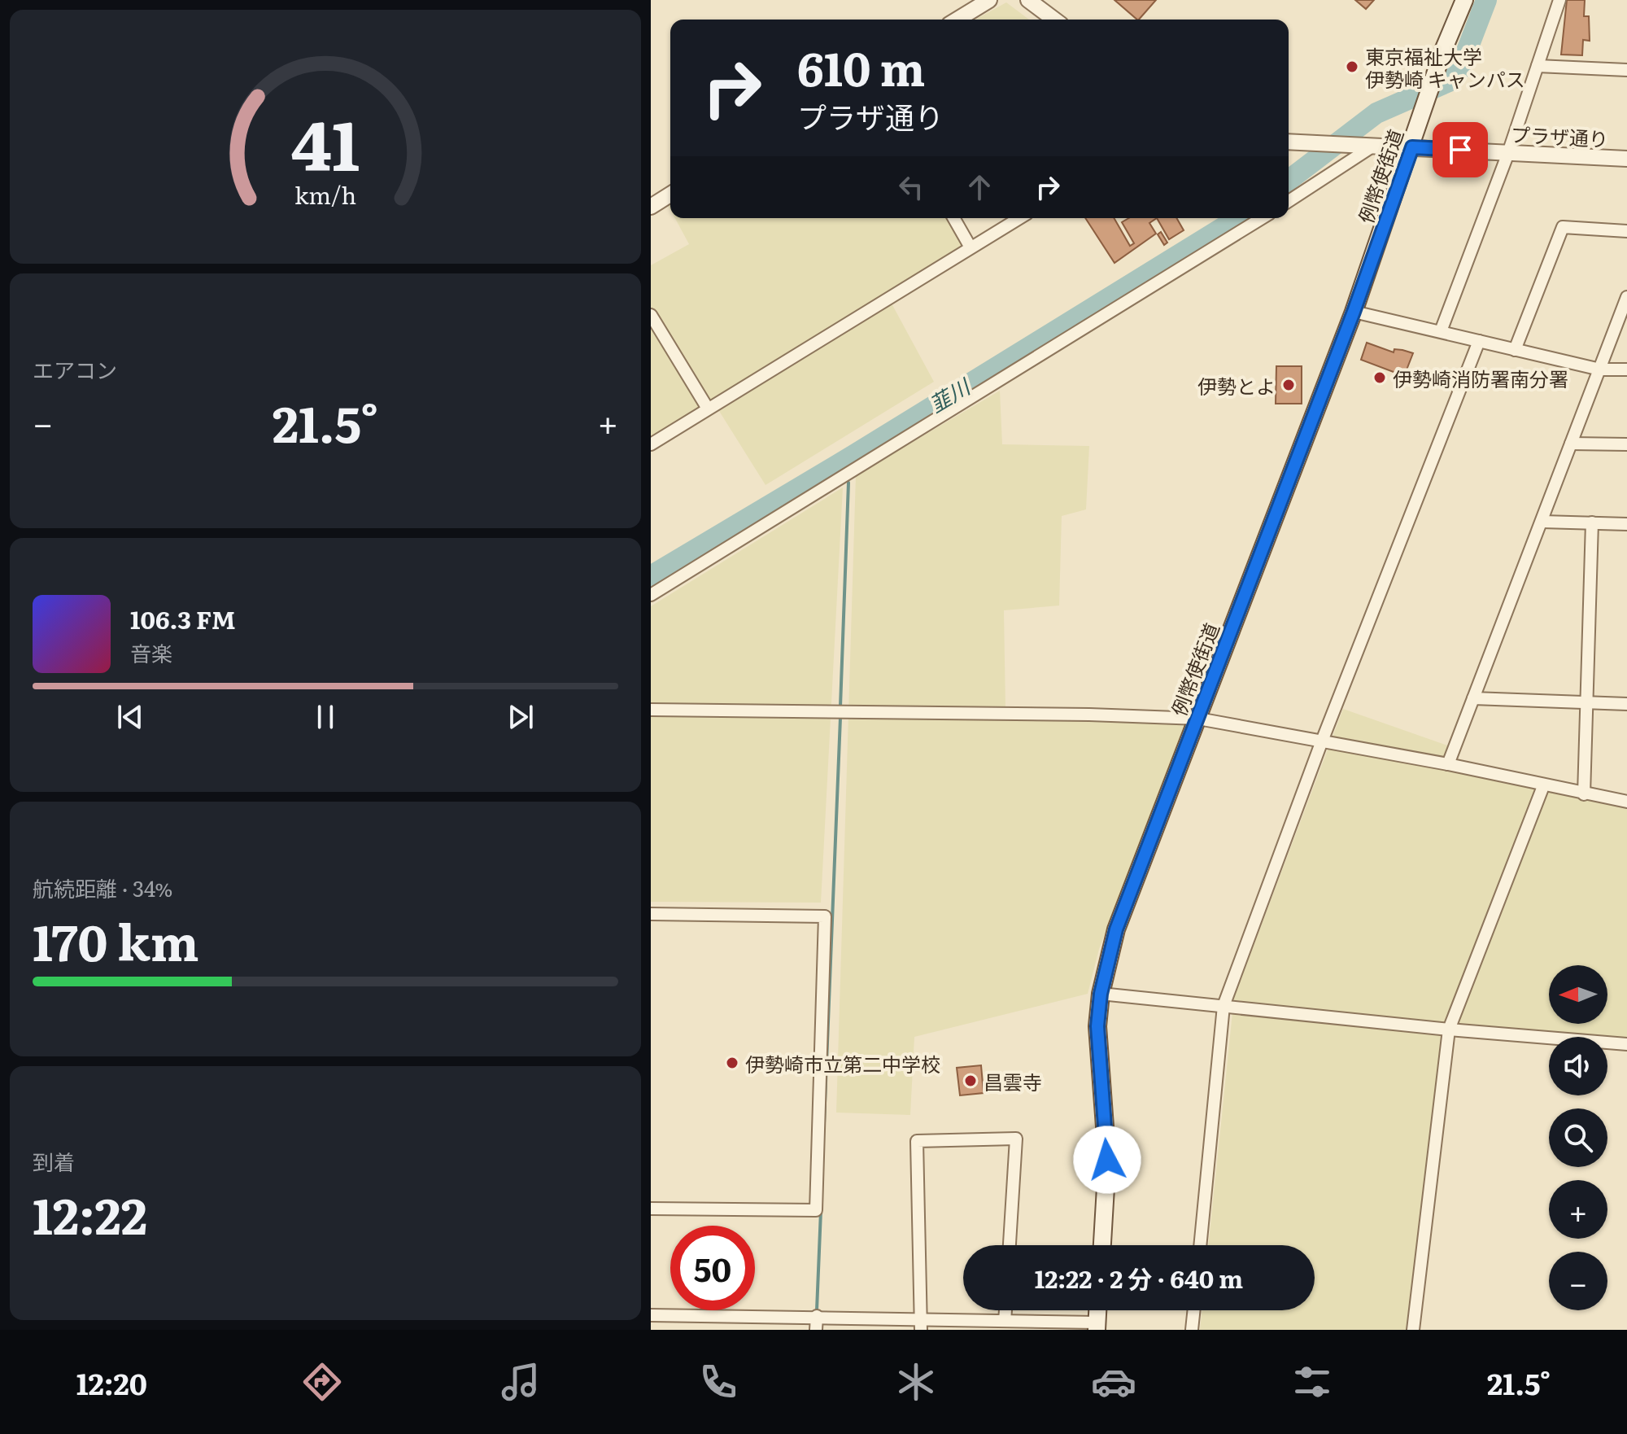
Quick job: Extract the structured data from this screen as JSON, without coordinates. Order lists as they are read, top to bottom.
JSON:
{
  "streets": {
    "main road": ["例幣使街道"],
    "street": ["プラザ通り"]
  },
  "crossings": [
    ["プラザ通り", "例幣使街道"]
  ],
  "water": ["韮川"],
  "places": [
    "東京福祉大学 伊勢崎 キャンパス",
    "伊勢崎消防署南分署",
    "伊勢とよ",
    "伊勢崎市立第二中学校",
    "昌雲寺"
  ],
  "north": "left",
  "page": {
    "turn": ["610 m", "プラザ通り"],
    "tile": [
      "エアコン",
      ["航続距離 · 34%", "170 km"],
      ["到着", "12:22"]
    ],
    "heat": ["−", "21.5°", "+"],
    "song": ["106.3 FM", "音楽"],
    "map_buttons": ["+", "−"],
    "limit": "50",
    "trip": "12:22 · 2 分 · 640 m",
    "tabs": ["12:20", "21.5°"],
    "gauge": ["41", "km/h"]
  }
}
